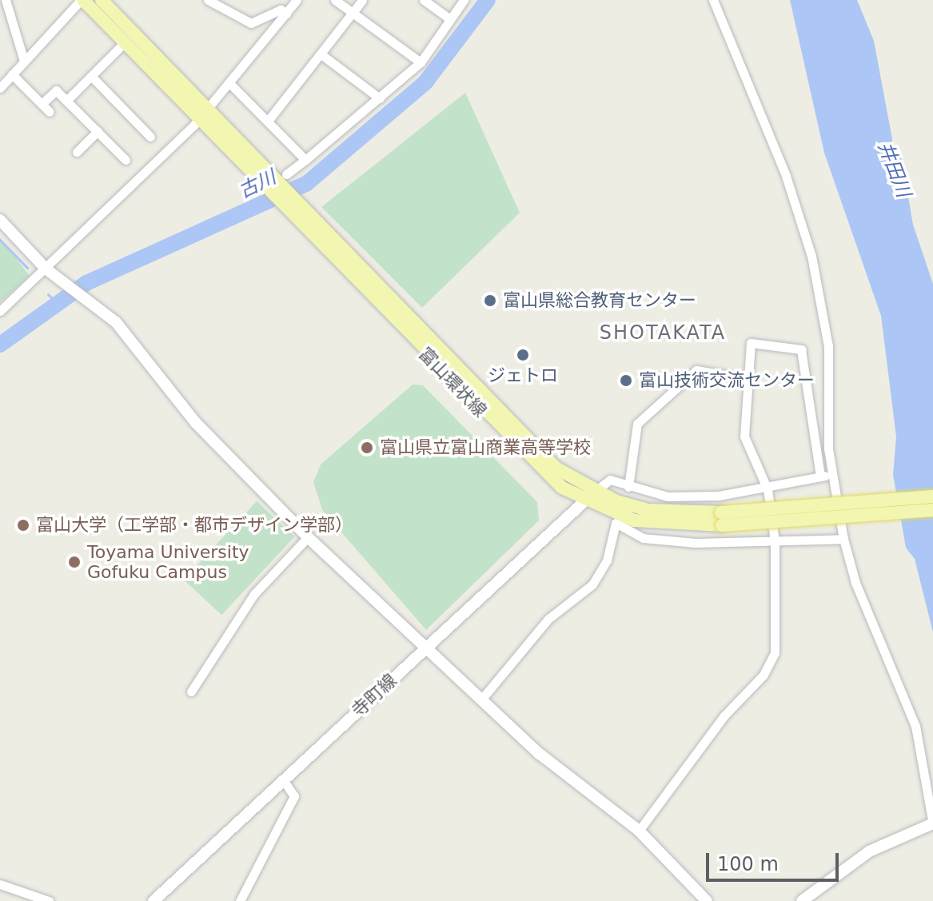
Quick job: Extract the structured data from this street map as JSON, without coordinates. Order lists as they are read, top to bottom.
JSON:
{
  "streets": {
    "main road": ["富山環状線"],
    "street": ["寺町線"]
  },
  "crossings": [
    ["富山環状線", "寺町線"]
  ],
  "districts": ["SHOTAKATA"],
  "water": ["井田川", "古川"],
  "places": [
    "富山県総合教育センター",
    "ジェトロ",
    "富山技術交流センター",
    "富山県立富山商業高等学校",
    "富山大学（工学部・都市デザイン学部）",
    "Toyama University Gofuku Campus"
  ],
  "scale_bar": "100 m"
}
